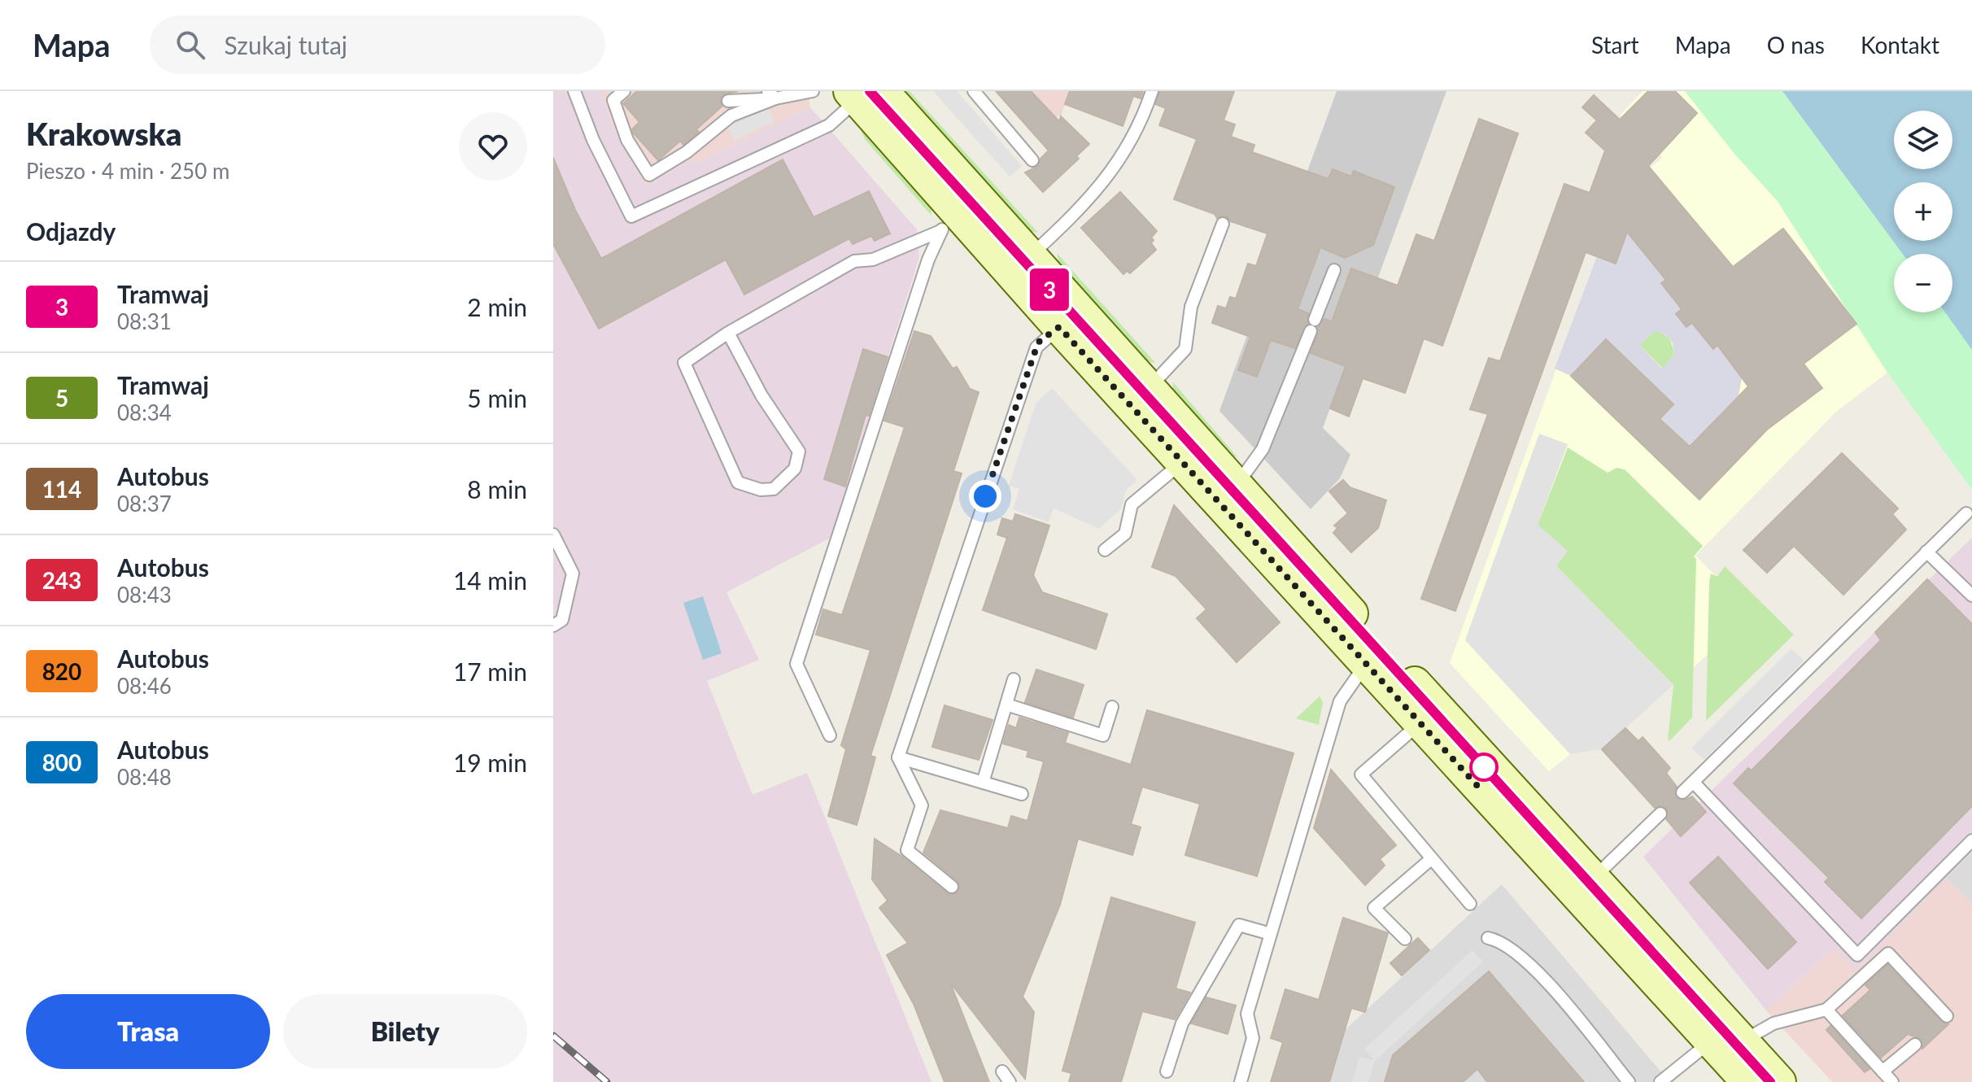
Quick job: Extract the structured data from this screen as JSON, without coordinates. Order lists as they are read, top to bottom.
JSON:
{
  "lines": ["tram line 3"],
  "page": {
    "header": "Mapa",
    "search": "Szukaj tutaj",
    "nav": [
      "Start",
      "Mapa",
      "O nas",
      "Kontakt"
    ],
    "heading": [
      ["Krakowska", "Pieszo · 4 min · 250 m"],
      "Odjazdy"
    ],
    "on_map": "3",
    "map_buttons": ["+", "−"],
    "list": [
      {
        "mark": "3",
        "name": "Tramwaj",
        "note": "08:31",
        "value": "2 min"
      },
      {
        "mark": "5",
        "name": "Tramwaj",
        "note": "08:34",
        "value": "5 min"
      },
      {
        "mark": "114",
        "name": "Autobus",
        "note": "08:37",
        "value": "8 min"
      },
      {
        "mark": "243",
        "name": "Autobus",
        "note": "08:43",
        "value": "14 min"
      },
      {
        "mark": "820",
        "name": "Autobus",
        "note": "08:46",
        "value": "17 min"
      },
      {
        "mark": "800",
        "name": "Autobus",
        "note": "08:48",
        "value": "19 min"
      }
    ],
    "buttons": ["Trasa", "Bilety"]
  }
}
